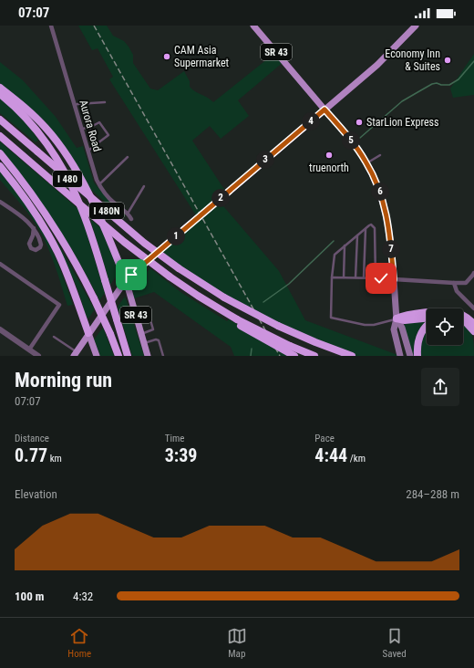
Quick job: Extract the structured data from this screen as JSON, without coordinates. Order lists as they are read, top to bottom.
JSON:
{
  "streets": {
    "highway": ["I 480", "I 480N"],
    "main road": ["SR 43"],
    "street": ["Aurora Road"]
  },
  "places": [
    "CAM Asia Supermarket",
    "Economy Inn & Suites",
    "StarLion Express",
    "truenorth"
  ],
  "page": {
    "status": "07:07",
    "pins": [
      "4",
      "5",
      "3",
      "6",
      "2",
      "1",
      "7"
    ],
    "heading": ["Morning run", "07:07"],
    "stats": [
      ["Distance", "0.77 km"],
      ["Time", "3:39"],
      ["Pace", "4:44 /km"]
    ],
    "chart": ["Elevation", "284–288 m"],
    "list": [
      {
        "name": "100 m",
        "note": "4:32"
      }
    ],
    "tabs": ["Home", "Map", "Saved"]
  }
}
